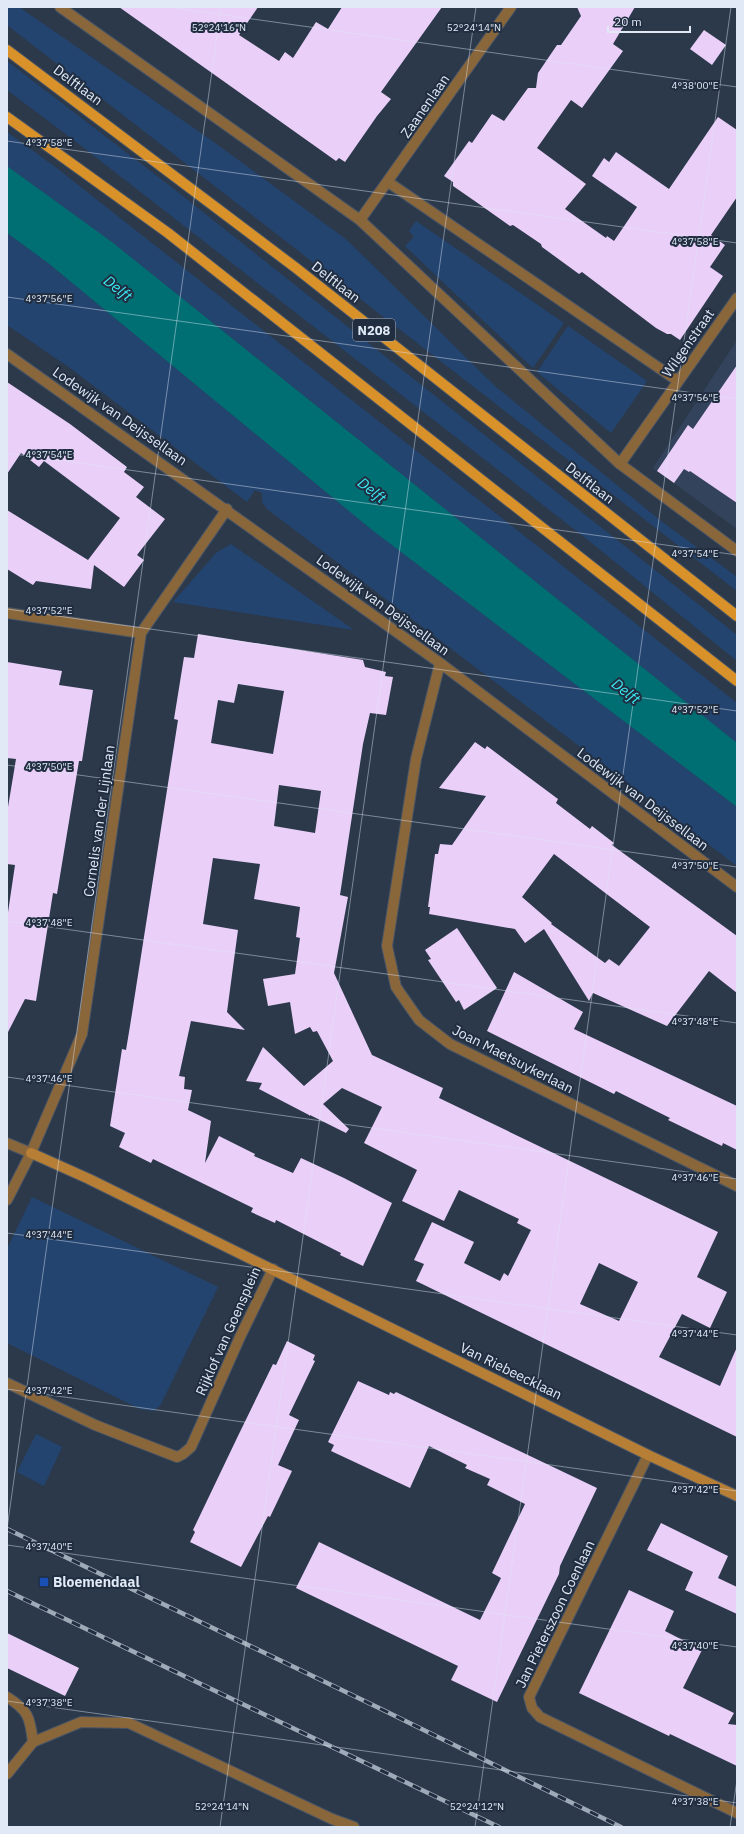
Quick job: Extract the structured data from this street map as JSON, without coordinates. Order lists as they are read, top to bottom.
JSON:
{
  "streets": {
    "main road": ["Delftlaan", "N208"],
    "street": [
      "Zaanenlaan",
      "Wilgenstraat",
      "Lodewijk van Deijssellaan",
      "Cornelis van der Lijnlaan",
      "Joan Maetsuykerlaan",
      "Rijklof van Goensplein",
      "Van Riebeecklaan",
      "Jan Pieterszoon Coenlaan"
    ]
  },
  "crossings": [
    ["Lodewijk van Deijssellaan", "Cornelis van der Lijnlaan"],
    ["Lodewijk van Deijssellaan", "Joan Maetsuykerlaan"],
    ["Cornelis van der Lijnlaan", "Rijklof van Goensplein"],
    ["Rijklof van Goensplein", "Van Riebeecklaan"],
    ["Van Riebeecklaan", "Jan Pieterszoon Coenlaan"]
  ],
  "water": ["Delft"],
  "places": {
    "transit": ["Bloemendaal"]
  },
  "scale_bar": "20 m",
  "coordinates": [
    "52°24'16\"N",
    "52°24'14\"N",
    "4°38'00\"E",
    "4°37'58\"E",
    "4°37'56\"E",
    "4°37'54\"E",
    "4°37'52\"E",
    "4°37'50\"E",
    "4°37'48\"E",
    "4°37'46\"E",
    "4°37'44\"E",
    "4°37'42\"E",
    "4°37'40\"E",
    "4°37'38\"E",
    "52°24'12\"N"
  ]
}
